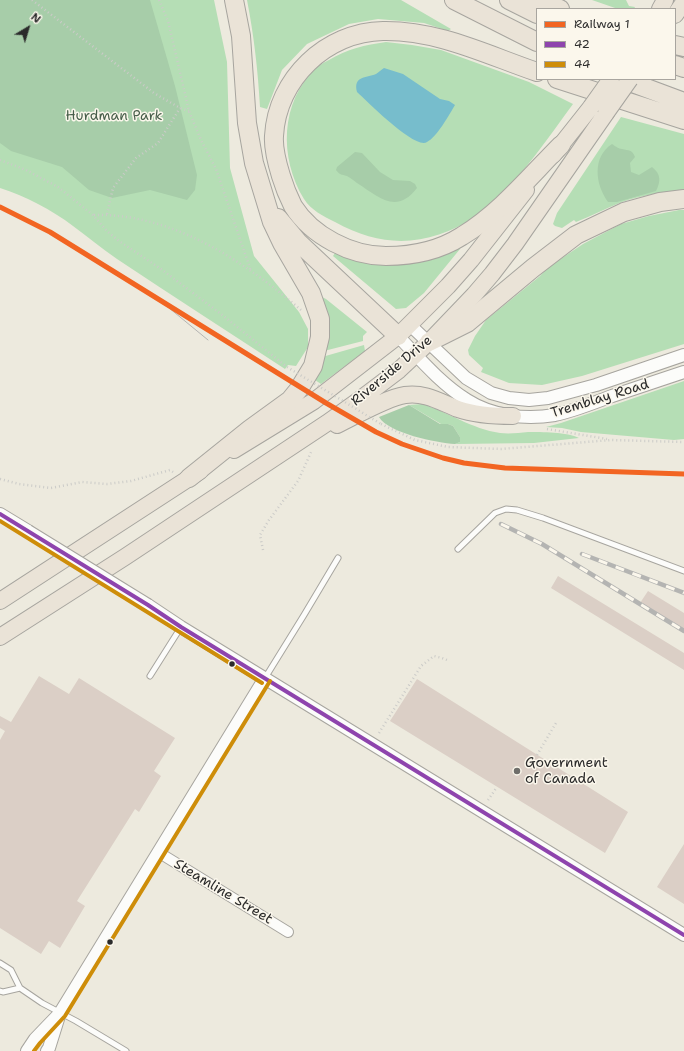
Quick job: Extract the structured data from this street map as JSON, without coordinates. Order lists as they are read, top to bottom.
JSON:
{
  "streets": {
    "main road": ["Riverside Drive"],
    "street": ["Tremblay Road", "Steamline Street"]
  },
  "crossings": [
    ["Riverside Drive", "Tremblay Road"]
  ],
  "parks": ["Hurdman Park"],
  "places": ["Government of Canada"],
  "lines": ["rail line 1", "transit line 42", "transit line 44"],
  "legend": ["Railway 1", "42", "44"],
  "north": "top right"
}
